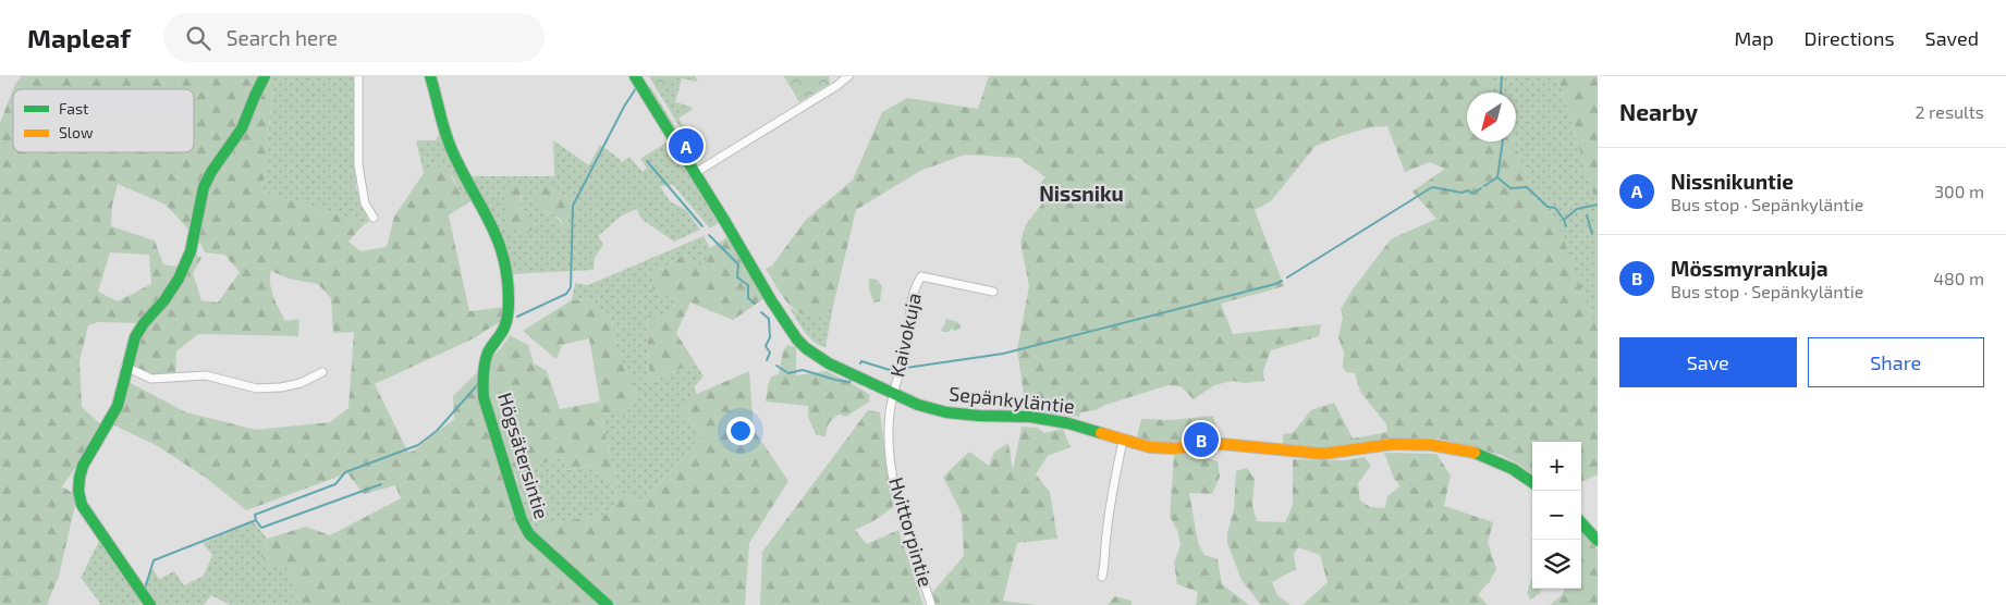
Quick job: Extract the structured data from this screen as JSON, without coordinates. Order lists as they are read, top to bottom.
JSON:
{
  "streets": {
    "street": [
      "Kaivokuja",
      "Sepänkyläntie",
      "Högsätersintie",
      "Hvittorpintie"
    ]
  },
  "crossings": [
    ["Kaivokuja", "Sepänkyläntie"],
    ["Kaivokuja", "Hvittorpintie"],
    ["Sepänkyläntie", "Hvittorpintie"]
  ],
  "districts": ["Nissniku"],
  "legend": ["Fast", "Slow"],
  "north": "bottom left",
  "page": {
    "header": "Mapleaf",
    "search": "Search here",
    "nav": ["Map", "Directions", "Saved"],
    "heading": ["Nearby", "2 results"],
    "pins": ["A", "B"],
    "list": [
      {
        "mark": "A",
        "name": "Nissnikuntie",
        "note": "Bus stop · Sepänkyläntie",
        "value": "300 m"
      },
      {
        "mark": "B",
        "name": "Mössmyrankuja",
        "note": "Bus stop · Sepänkyläntie",
        "value": "480 m"
      }
    ],
    "buttons": ["Save", "Share"],
    "map_buttons": ["+", "−"]
  }
}
